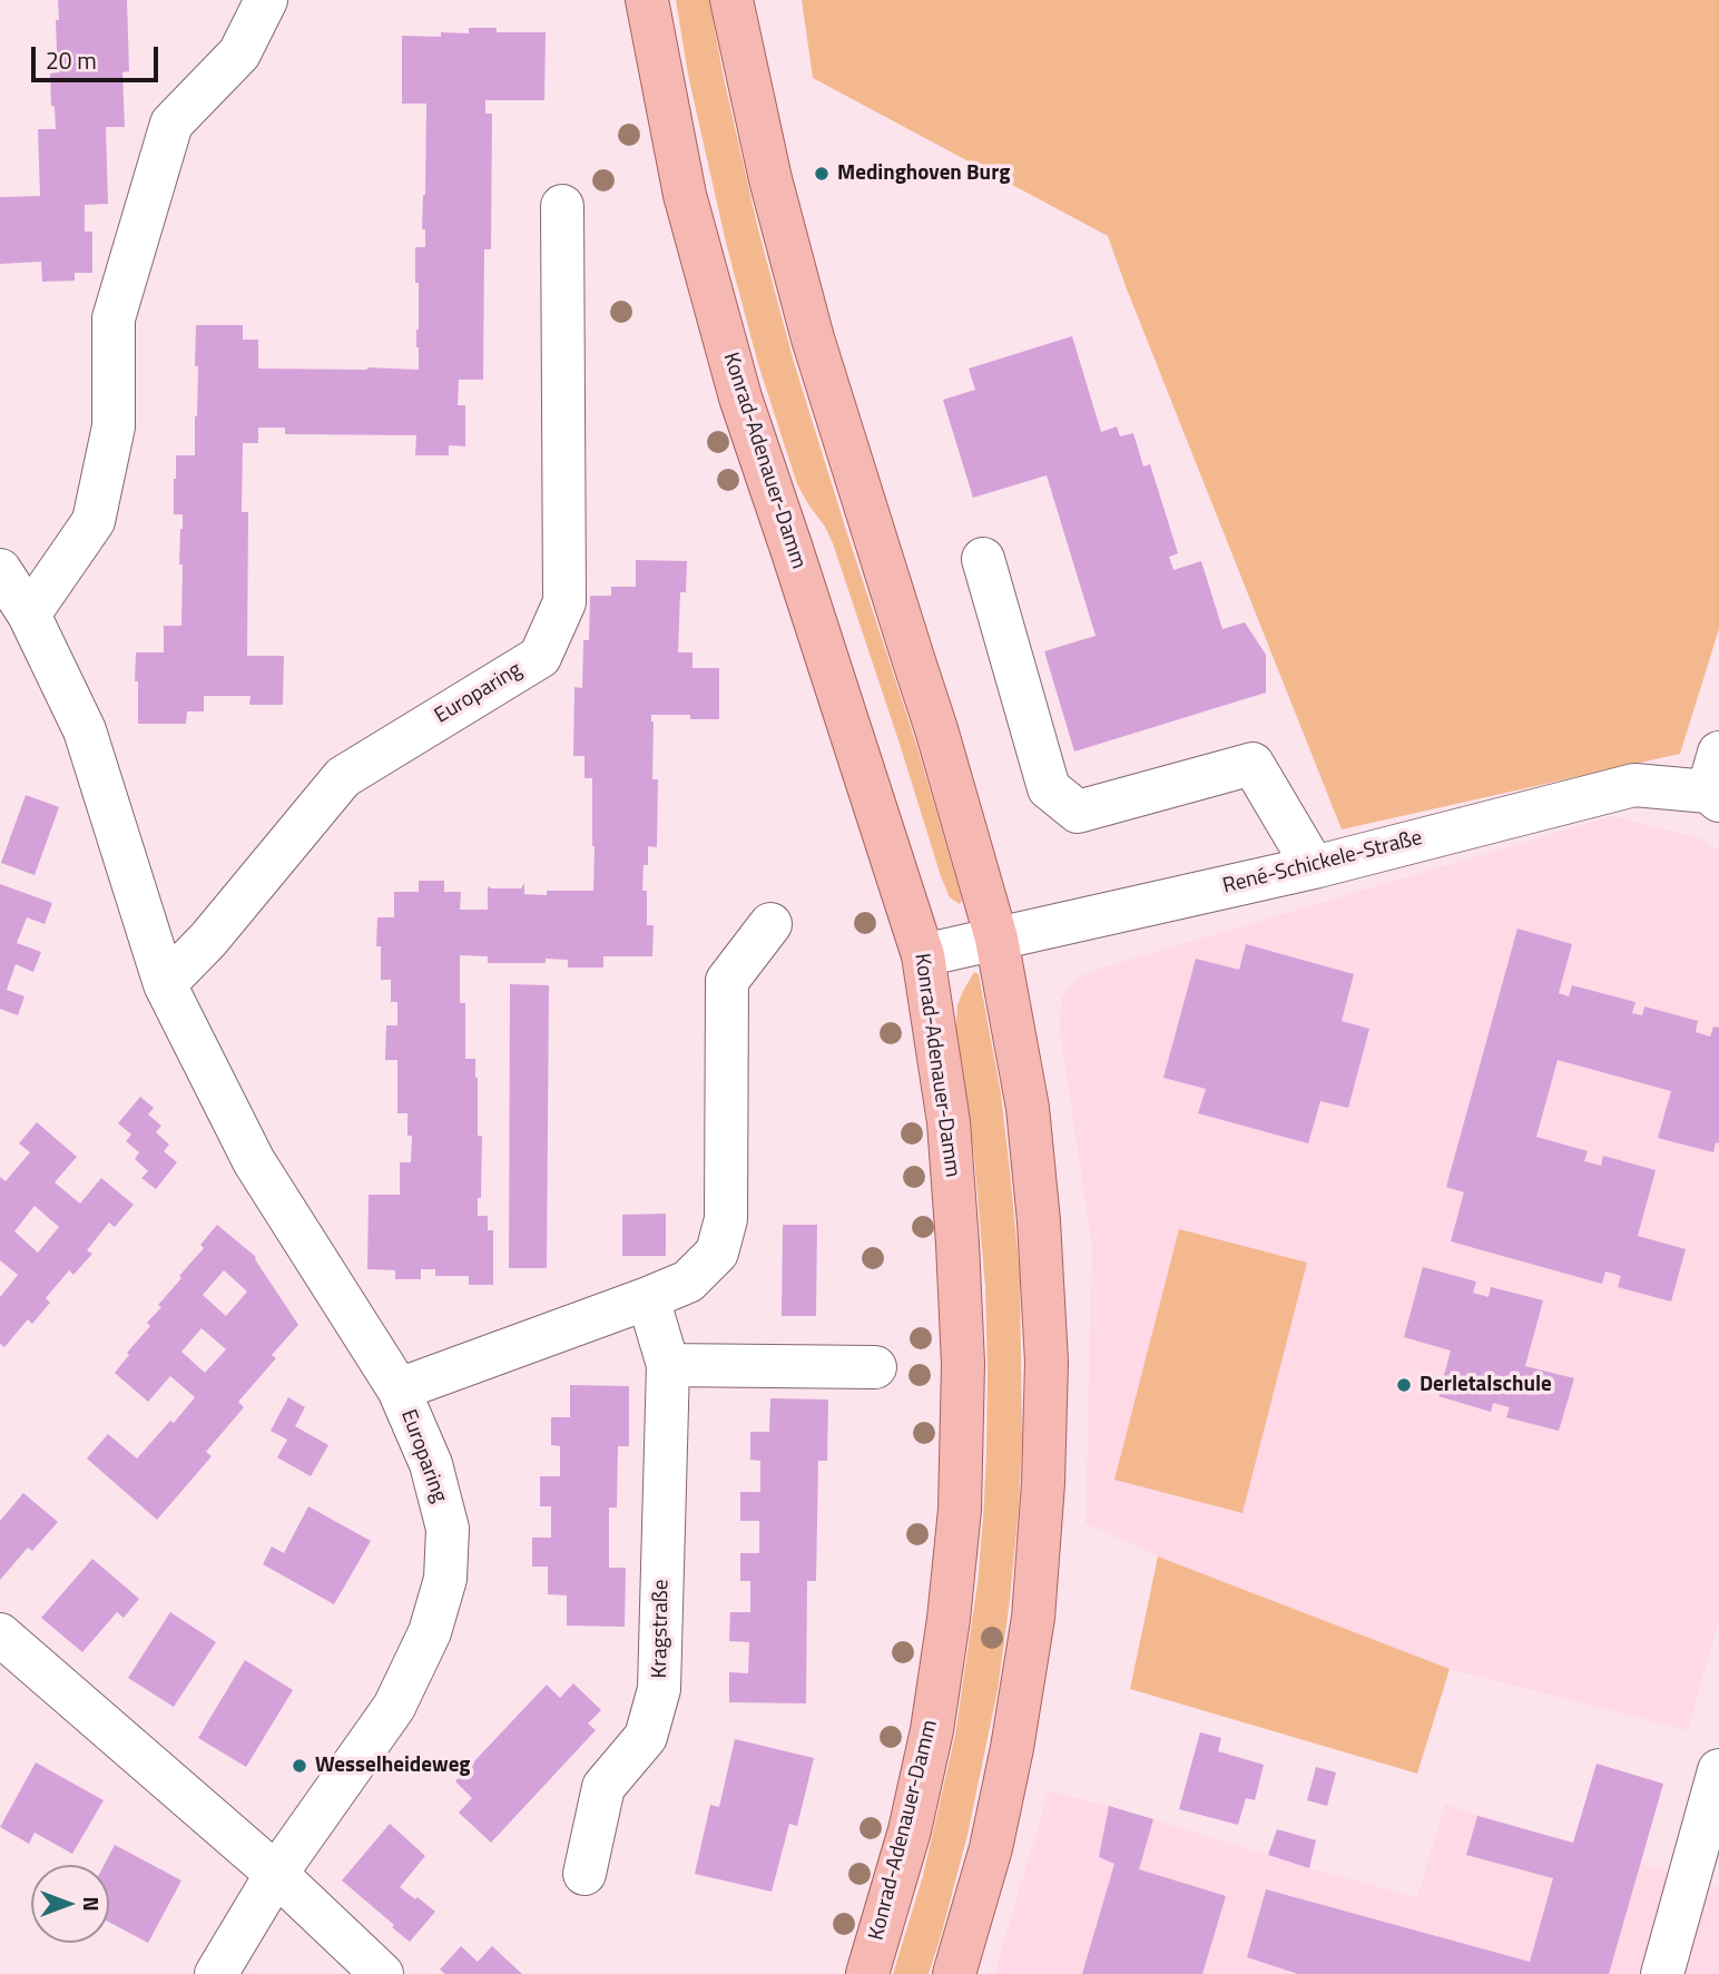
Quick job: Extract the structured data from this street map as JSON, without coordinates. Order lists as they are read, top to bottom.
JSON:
{
  "streets": {
    "main road": ["Konrad-Adenauer-Damm"],
    "street": ["Europaring", "René-Schickele-Straße", "Kragstraße"]
  },
  "crossings": [
    ["Konrad-Adenauer-Damm", "René-Schickele-Straße"]
  ],
  "places": ["Medinghoven Burg", "Derletalschule", "Wesselheideweg"],
  "scale_bar": "20 m",
  "north": "right"
}
